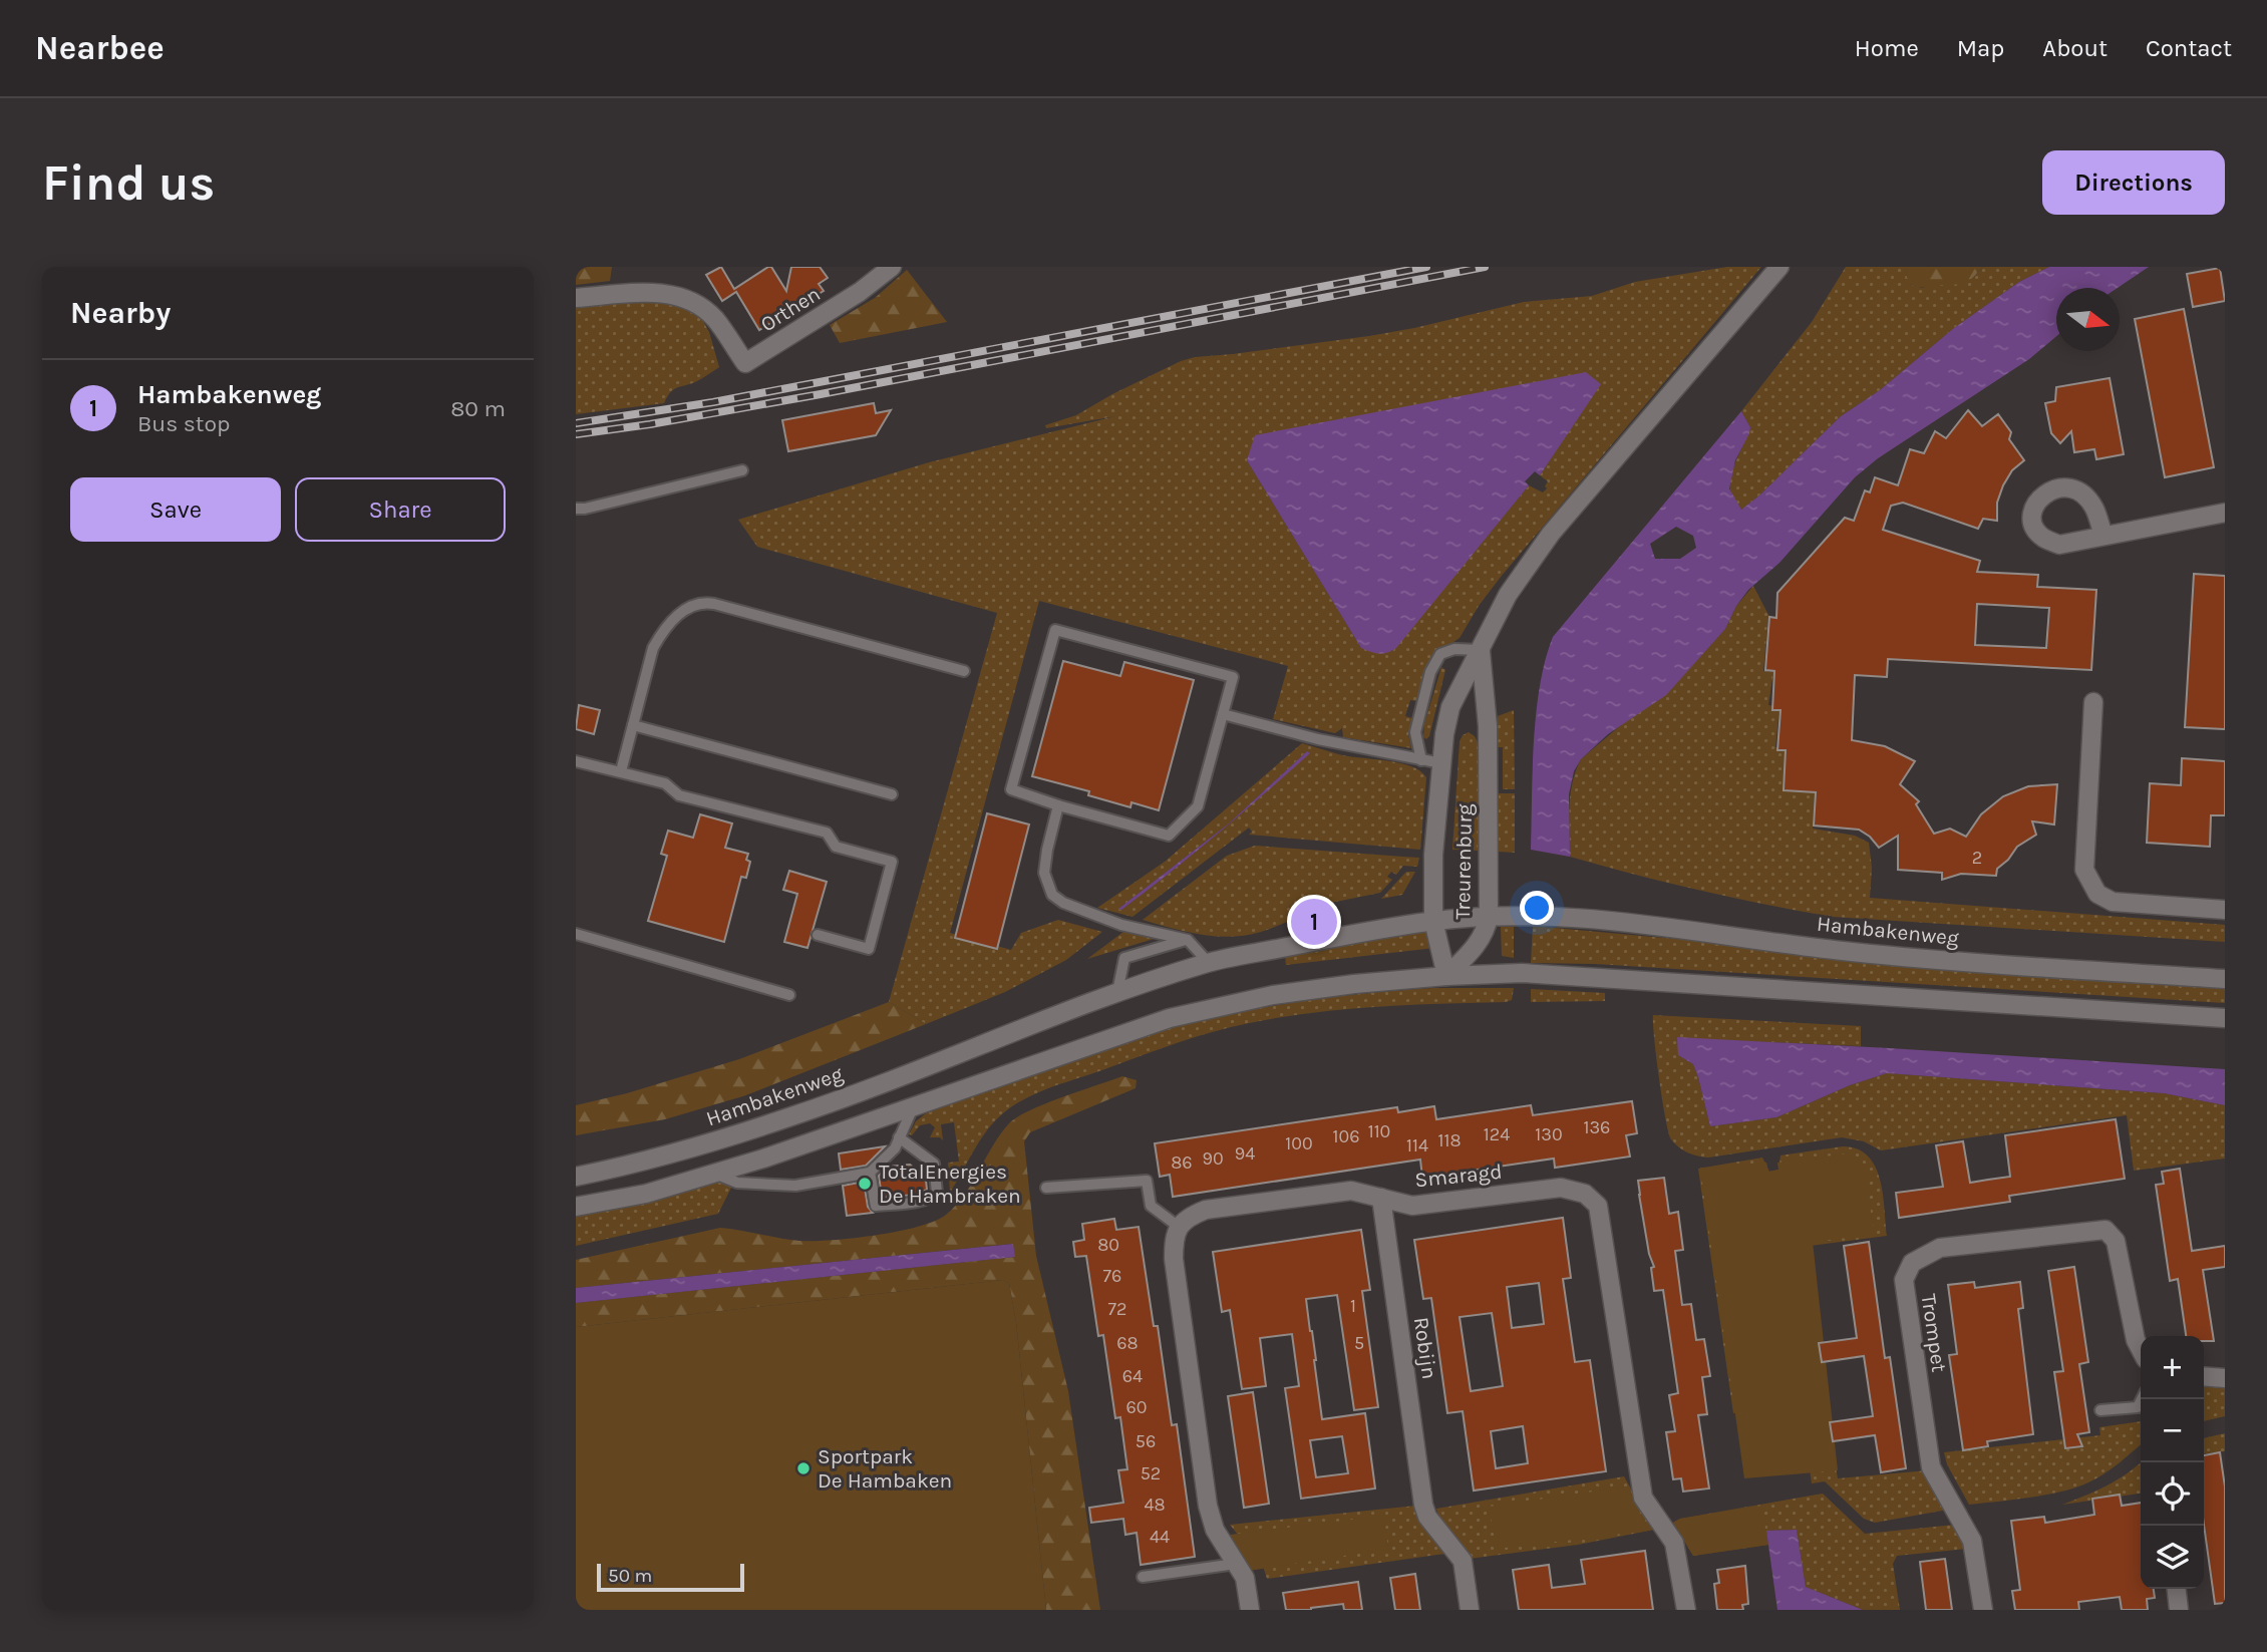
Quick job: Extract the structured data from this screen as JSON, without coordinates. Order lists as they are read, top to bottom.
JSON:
{
  "streets": {
    "main road": [
      "Orthen",
      "Treurenburg",
      "Hambakenweg",
      "Smaragd",
      "Trompet",
      "Robijn"
    ]
  },
  "crossings": [
    ["Treurenburg", "Hambakenweg"],
    ["Smaragd", "Robijn"]
  ],
  "places": ["TotalEnergies De Hambraken", "Sportpark De Hambaken"],
  "house_numbers": [
    "2",
    "136",
    "110",
    "124",
    "130",
    "106",
    "118",
    "100",
    "114",
    "94",
    "90",
    "86",
    "80",
    "76",
    "1",
    "72",
    "68",
    "5",
    "64",
    "60",
    "56",
    "52",
    "48",
    "44"
  ],
  "scale_bar": "50 m",
  "north": "right",
  "page": {
    "header": "Nearbee",
    "nav": [
      "Home",
      "Map",
      "About",
      "Contact"
    ],
    "buttons": [
      "Directions",
      ["Save", "Share"]
    ],
    "title": "Find us",
    "heading": "Nearby",
    "list": [
      {
        "mark": "1",
        "name": "Hambakenweg",
        "note": "Bus stop",
        "value": "80 m"
      }
    ],
    "pins": "1",
    "map_buttons": ["+", "−"],
    "scale": "50 m"
  }
}
